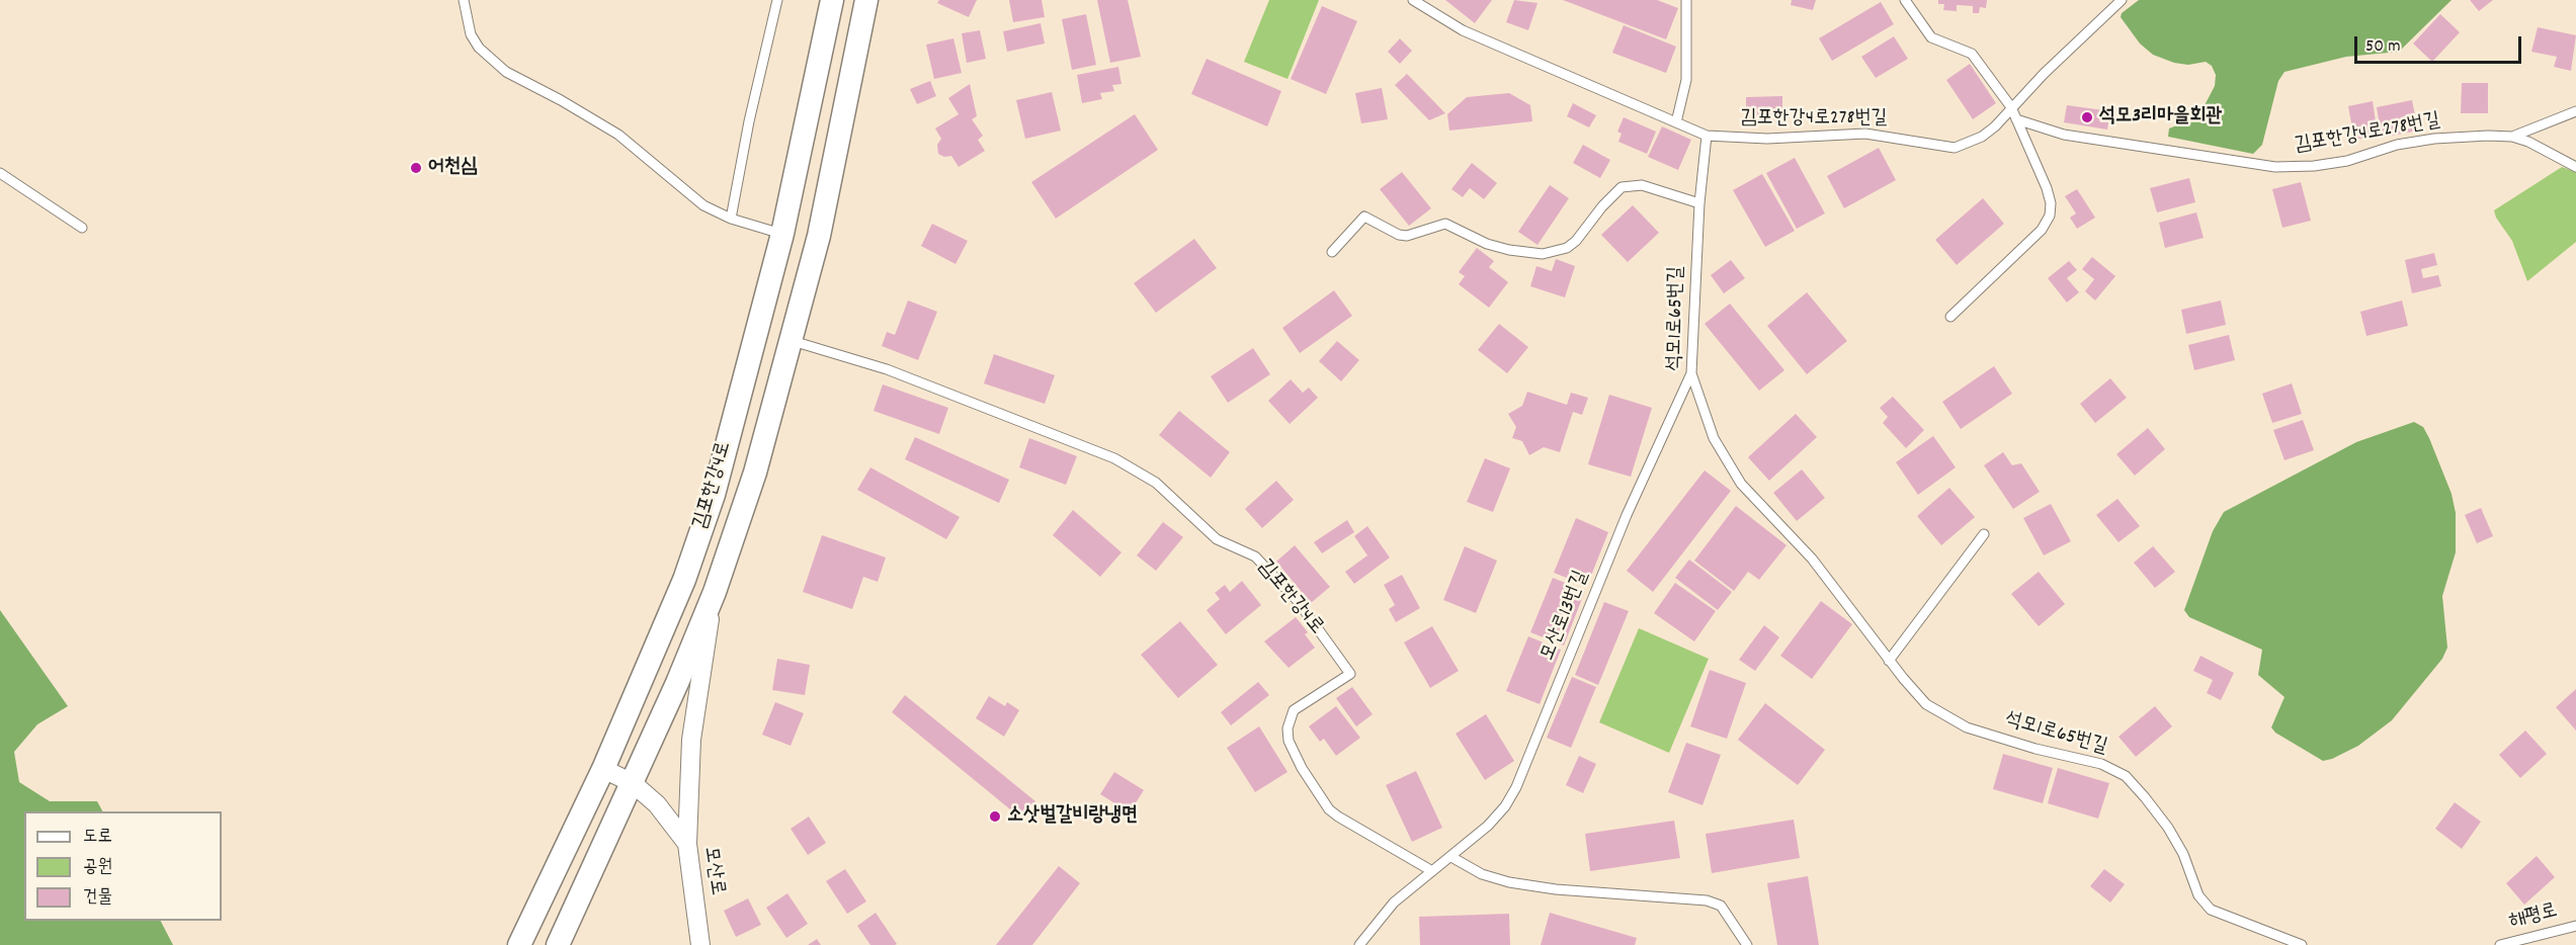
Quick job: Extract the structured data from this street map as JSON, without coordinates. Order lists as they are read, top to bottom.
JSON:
{
  "streets": {
    "street": ["김포한강4로", "모산로"],
    "lane": [
      "김포한강4로278번길",
      "석모1로65번길",
      "모산로13번길",
      "해평로"
    ]
  },
  "crossings": [
    ["김포한강4로278번길", "석모1로65번길"],
    ["석모1로65번길", "모산로13번길"],
    ["김포한강4로", "모산로13번길"],
    ["김포한강4로", "모산로"]
  ],
  "places": ["석모3리마을회관", "어천심", "소삿벌갈비랑냉면"],
  "legend": ["도로", "공원", "건물"],
  "scale_bar": "50 m"
}
